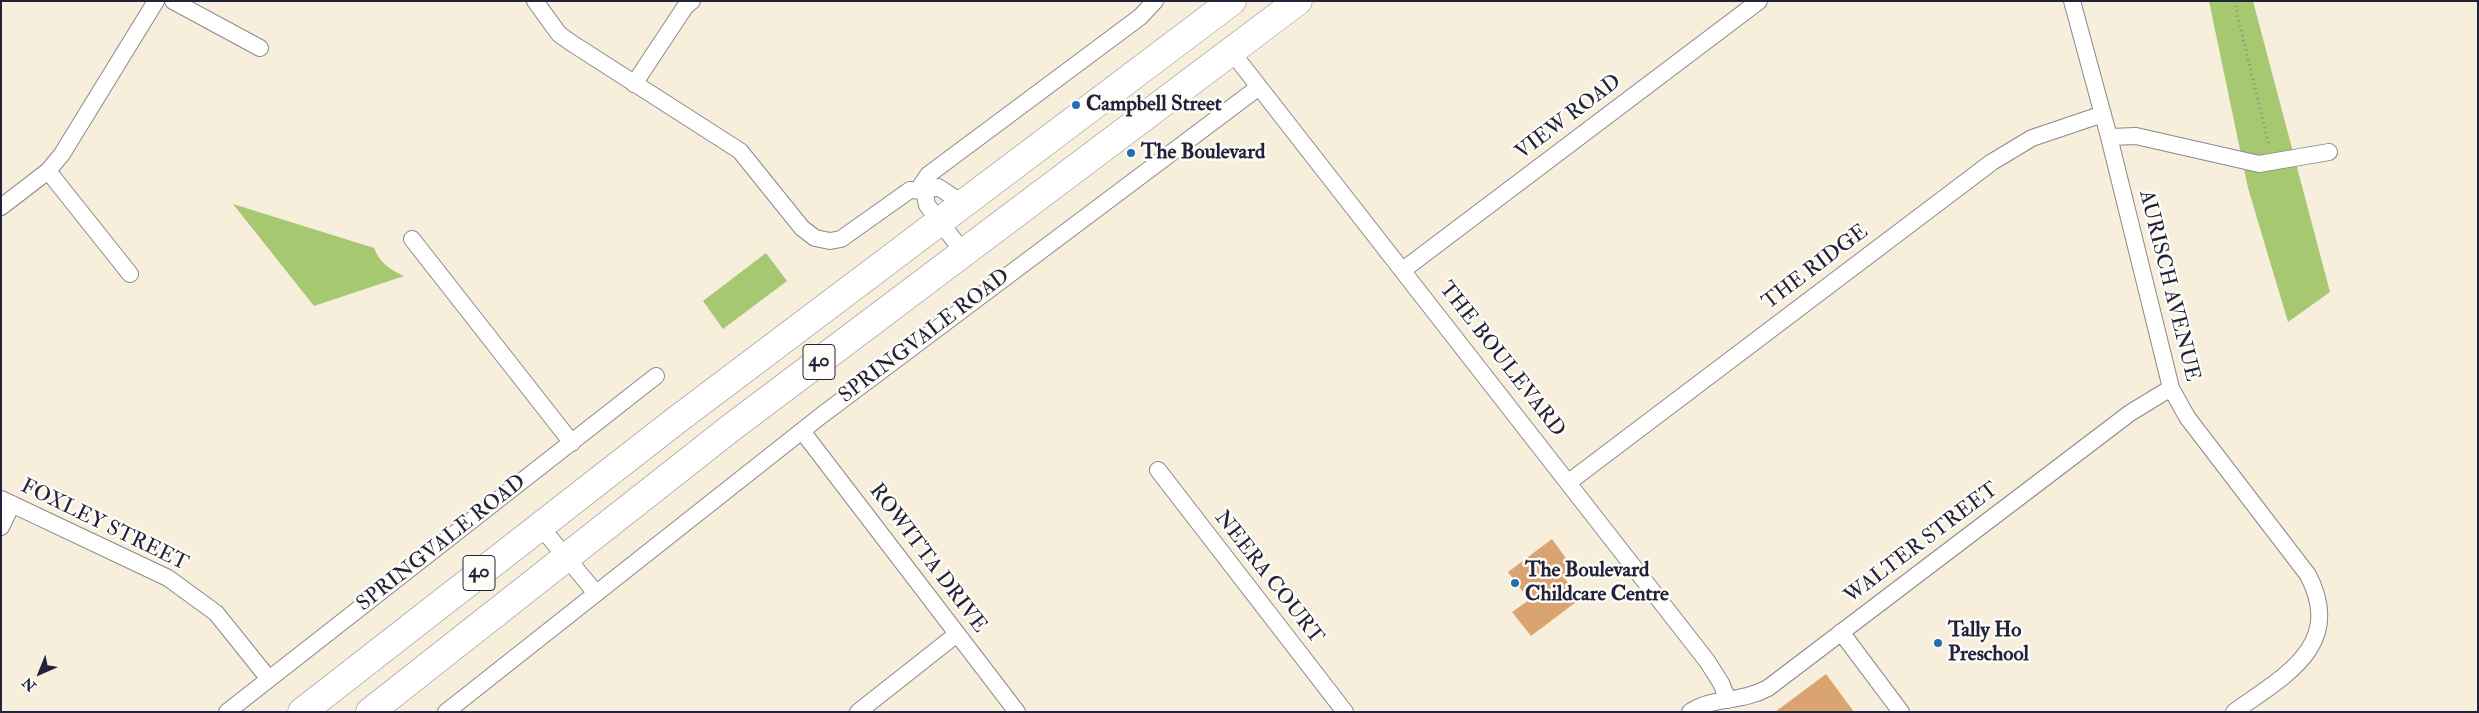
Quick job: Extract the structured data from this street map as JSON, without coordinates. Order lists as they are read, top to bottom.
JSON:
{
  "streets": {
    "highway": ["SPRINGVALE ROAD", "40"],
    "street": [
      "VIEW ROAD",
      "THE RIDGE",
      "AURISCH AVENUE",
      "THE BOULEVARD",
      "FOXLEY STREET",
      "WALTER STREET",
      "ROWITTA DRIVE",
      "NEERA COURT"
    ]
  },
  "crossings": [
    ["VIEW ROAD", "THE BOULEVARD"],
    ["THE RIDGE", "AURISCH AVENUE"],
    ["THE RIDGE", "THE BOULEVARD"],
    ["AURISCH AVENUE", "WALTER STREET"],
    ["SPRINGVALE ROAD", "THE BOULEVARD"],
    ["SPRINGVALE ROAD", "40"],
    ["SPRINGVALE ROAD", "FOXLEY STREET"],
    ["SPRINGVALE ROAD", "ROWITTA DRIVE"],
    ["THE BOULEVARD", "WALTER STREET"]
  ],
  "places": [
    "Campbell Street",
    "The Boulevard",
    "The Boulevard Childcare Centre",
    "Tally Ho Preschool"
  ],
  "north": "bottom left"
}
